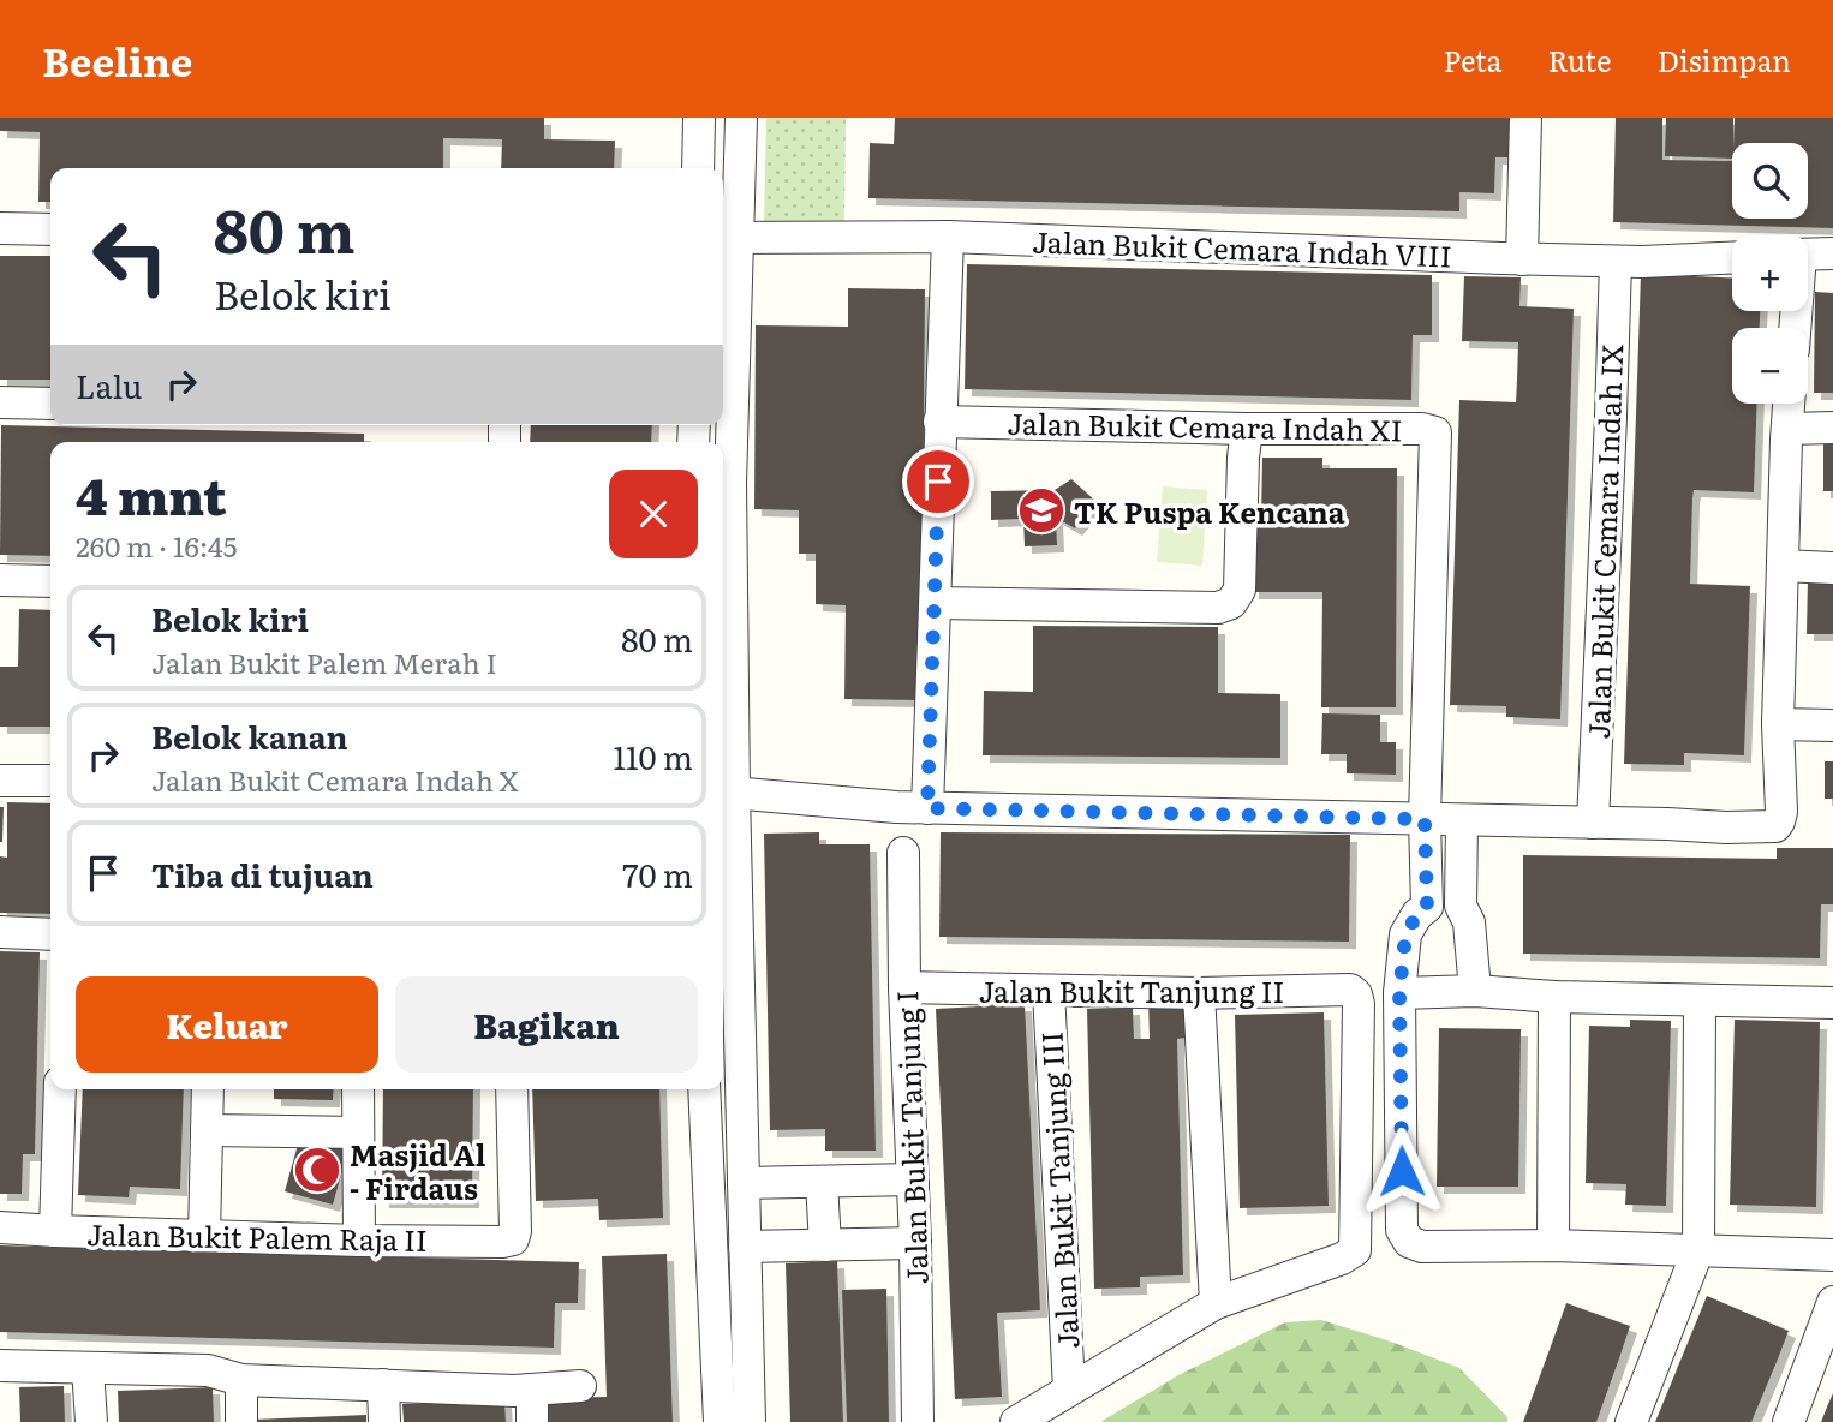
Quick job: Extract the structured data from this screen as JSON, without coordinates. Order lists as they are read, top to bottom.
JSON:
{
  "streets": {
    "street": [
      "Jalan Bukit Cemara Indah VIII",
      "Jalan Bukit Cemara Indah XI",
      "Jalan Bukit Cemara Indah IX",
      "Jalan Bukit Tanjung II",
      "Jalan Bukit Tanjung I",
      "Jalan Bukit Tanjung III",
      "Jalan Bukit Palem Raja II"
    ]
  },
  "crossings": [
    ["Jalan Bukit Cemara Indah VIII", "Jalan Bukit Cemara Indah IX"],
    ["Jalan Bukit Tanjung II", "Jalan Bukit Tanjung I"],
    ["Jalan Bukit Tanjung II", "Jalan Bukit Tanjung III"]
  ],
  "places": {
    "school or university": ["TK Puspa Kencana"],
    "mosque": ["Masjid Al - Firdaus"]
  },
  "page": {
    "header": "Beeline",
    "nav": ["Peta", "Rute", "Disimpan"],
    "map_buttons": ["+", "−"],
    "turn": ["80 m", "Belok kiri"],
    "then": "Lalu",
    "heading": ["4 mnt", "260 m · 16:45"],
    "list": [
      {
        "name": "Belok kiri",
        "note": "Jalan Bukit Palem Merah I",
        "value": "80 m"
      },
      {
        "name": "Belok kanan",
        "note": "Jalan Bukit Cemara Indah X",
        "value": "110 m"
      },
      {
        "name": "Tiba di tujuan",
        "value": "70 m"
      }
    ],
    "buttons": ["Keluar", "Bagikan"]
  }
}
